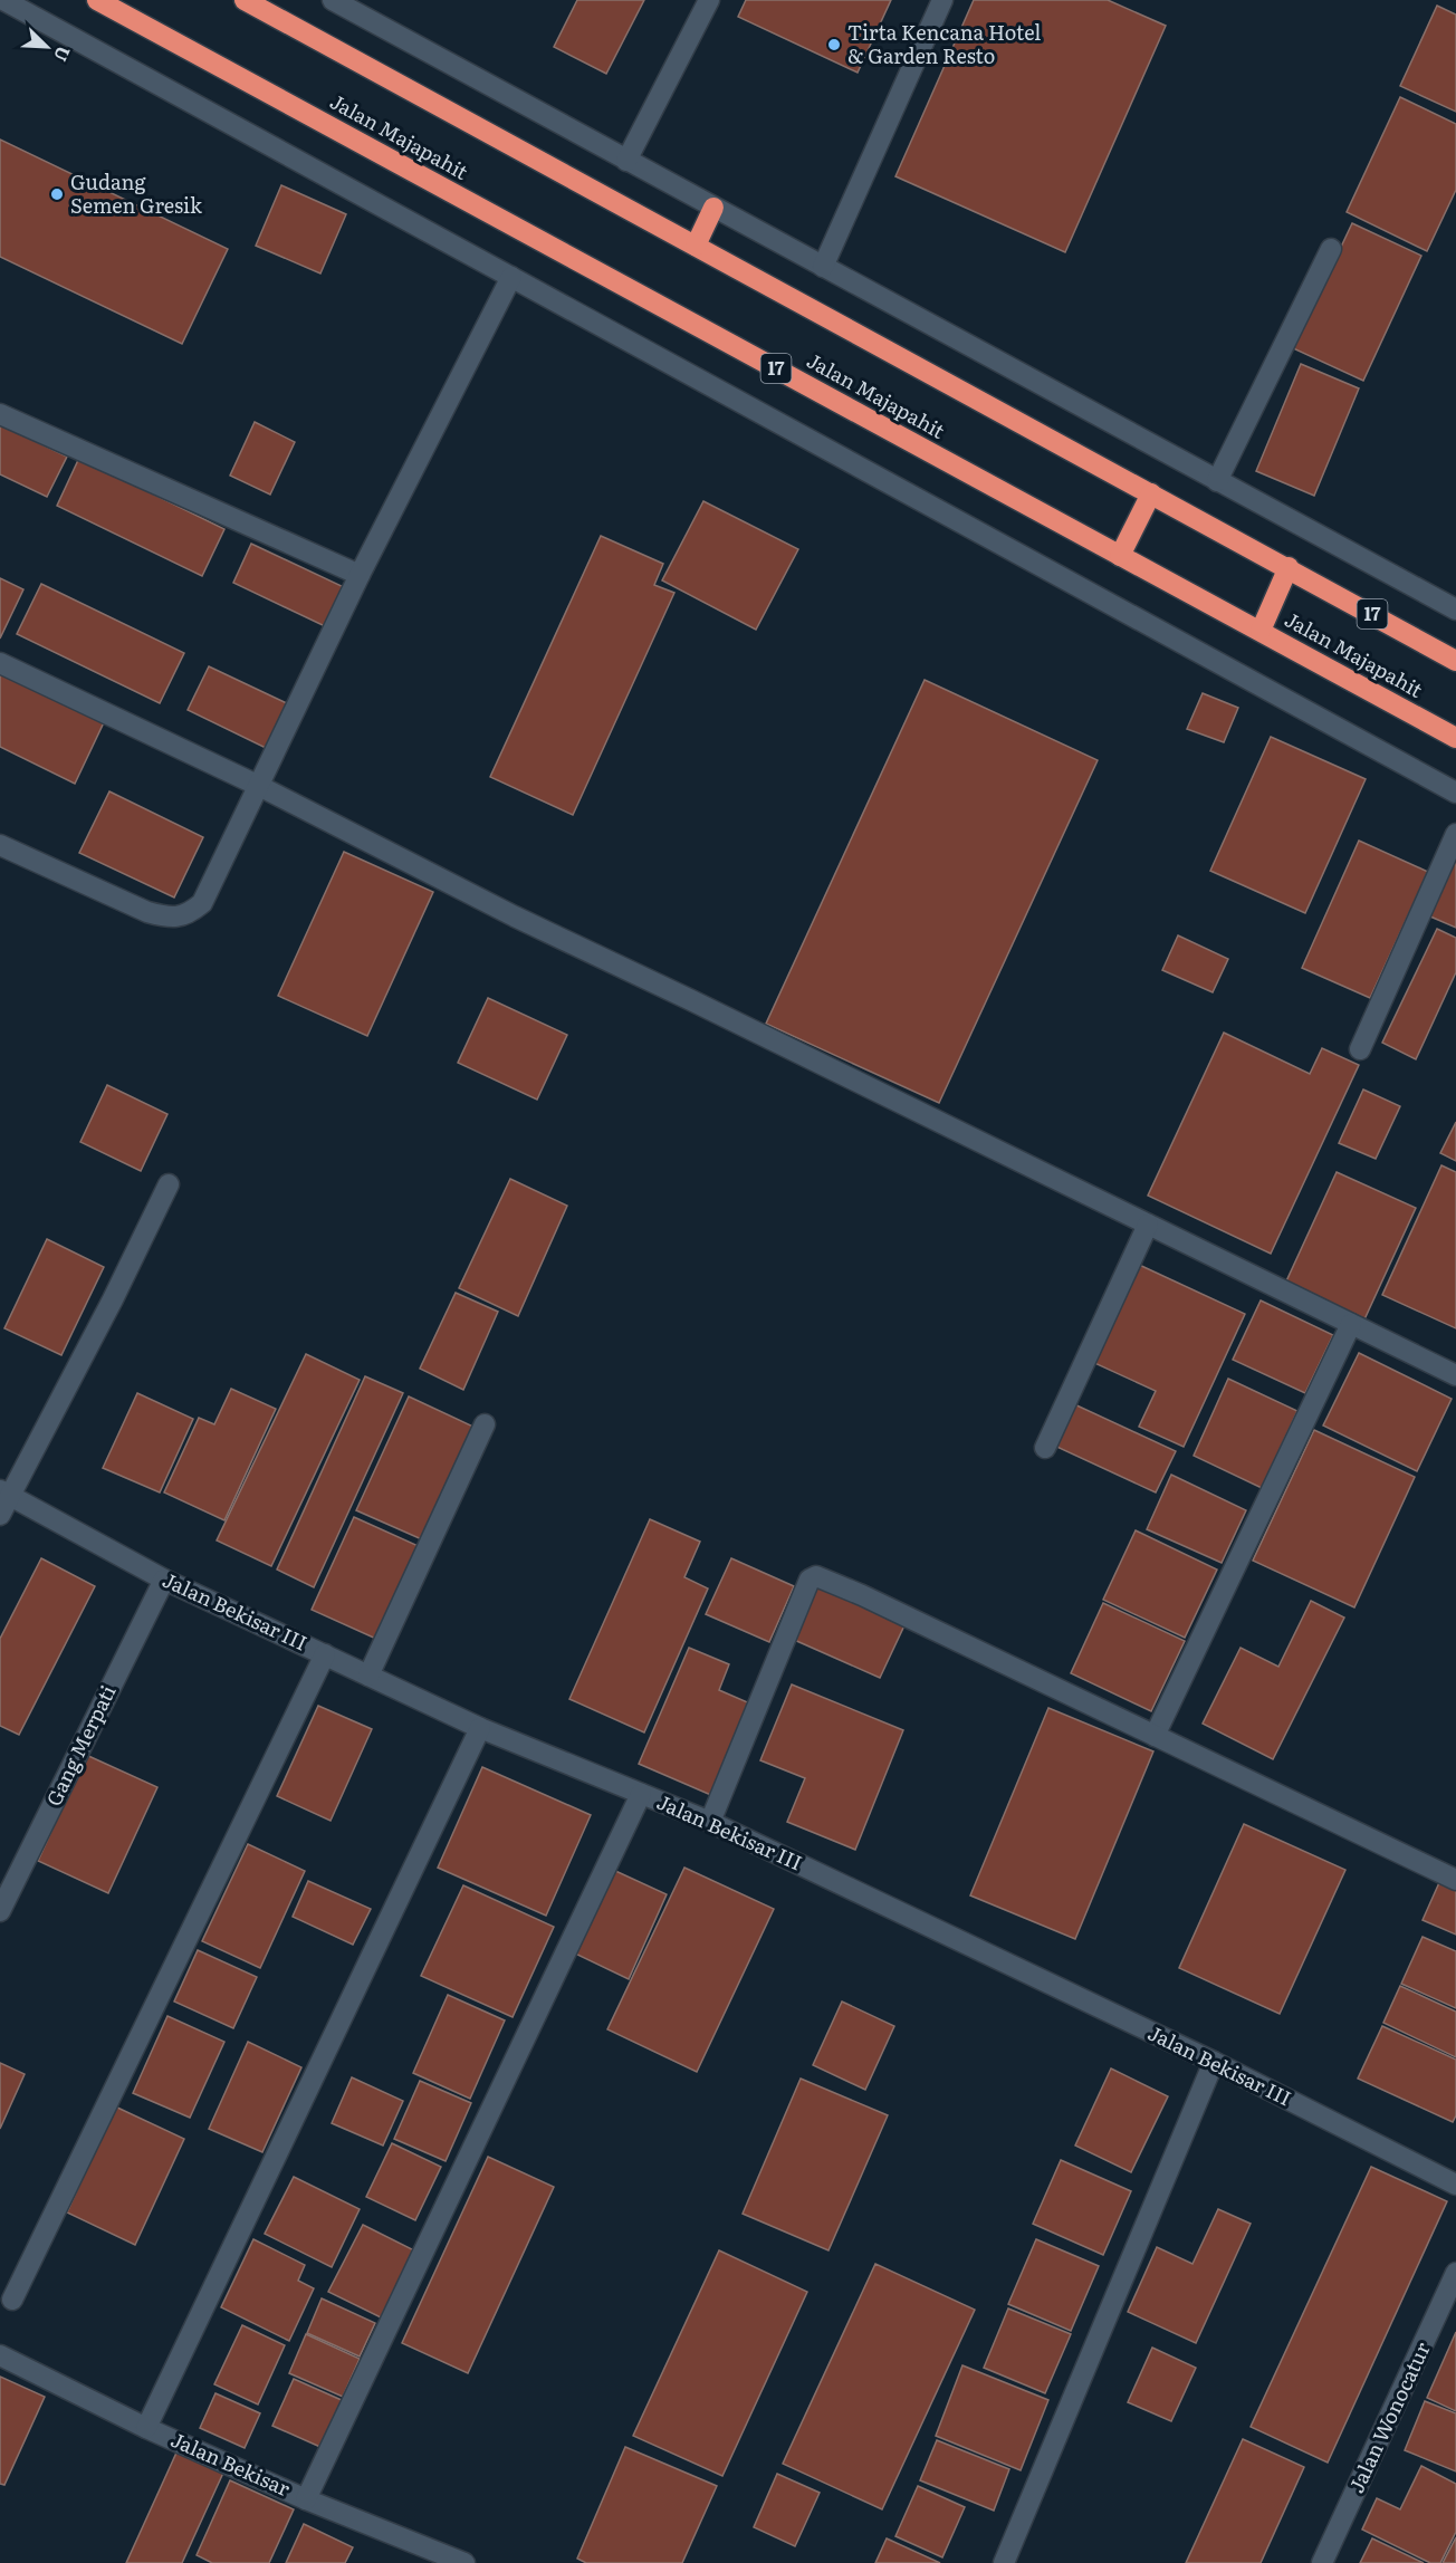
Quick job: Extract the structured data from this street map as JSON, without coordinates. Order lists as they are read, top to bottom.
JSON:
{
  "streets": {
    "highway": ["Jalan Majapahit", "17"],
    "street": [
      "Jalan Bekisar III",
      "Gang Merpati",
      "Jalan Wonocatur",
      "Jalan Bekisar"
    ]
  },
  "crossings": [
    ["Jalan Bekisar III", "Gang Merpati"]
  ],
  "places": ["Tirta Kencana Hotel & Garden Resto", "Gudang Semen Gresik"],
  "north": "bottom right"
}
